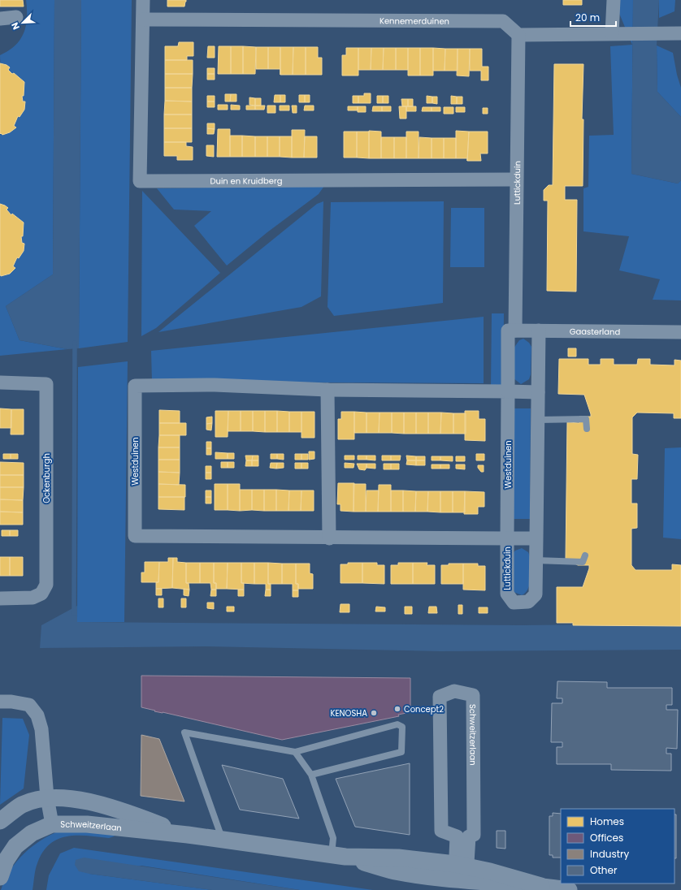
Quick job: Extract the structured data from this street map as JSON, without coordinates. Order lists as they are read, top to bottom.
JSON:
{
  "streets": {
    "street": [
      "Kennemerduinen",
      "Duin en Kruidberg",
      "Luttickduin",
      "Gaasterland",
      "Westduinen",
      "Ockenburgh",
      "Schweitzerlaan"
    ]
  },
  "crossings": [
    ["Kennemerduinen", "Duin en Kruidberg"],
    ["Kennemerduinen", "Luttickduin"],
    ["Duin en Kruidberg", "Luttickduin"],
    ["Luttickduin", "Gaasterland"],
    ["Luttickduin", "Westduinen"]
  ],
  "places": ["Concept2", "KENOSHA"],
  "legend": [
    "Homes",
    "Offices",
    "Industry",
    "Other"
  ],
  "scale_bar": "20 m",
  "north": "bottom left"
}
